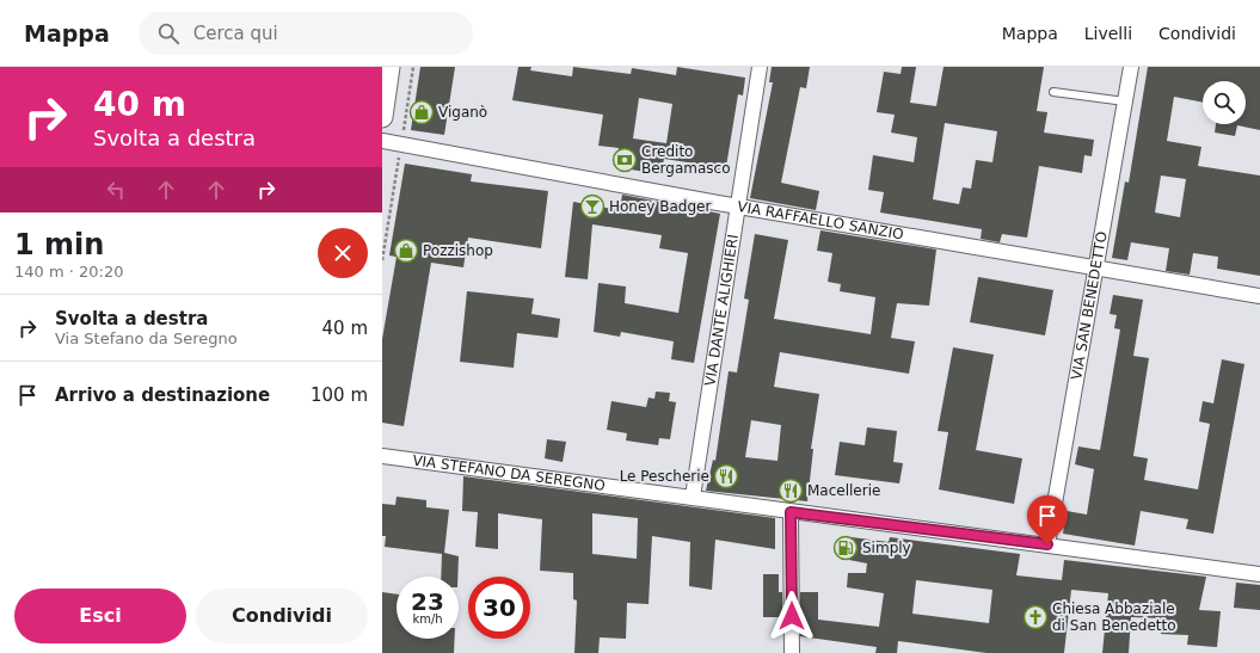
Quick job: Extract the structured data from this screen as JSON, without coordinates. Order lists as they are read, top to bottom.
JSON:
{
  "streets": {
    "street": [
      "VIA RAFFAELLO SANZIO",
      "VIA SAN BENEDETTO",
      "VIA DANTE ALIGHIERI",
      "VIA STEFANO DA SEREGNO"
    ]
  },
  "crossings": [
    ["VIA RAFFAELLO SANZIO", "VIA SAN BENEDETTO"],
    ["VIA RAFFAELLO SANZIO", "VIA DANTE ALIGHIERI"],
    ["VIA SAN BENEDETTO", "VIA STEFANO DA SEREGNO"],
    ["VIA DANTE ALIGHIERI", "VIA STEFANO DA SEREGNO"]
  ],
  "places": {
    "shop": ["Viganò", "Pozzishop"],
    "bank": ["Credito Bergamasco"],
    "bar": ["Honey Badger"],
    "restaurant": ["Le Pescherie", "Macellerie"],
    "fuel station": ["Simply"],
    "church": ["Chiesa Abbaziale di San Benedetto"]
  },
  "page": {
    "header": "Mappa",
    "search": "Cerca qui",
    "nav": ["Mappa", "Livelli", "Condividi"],
    "turn": ["40 m", "Svolta a destra"],
    "heading": ["1 min", "140 m · 20:20"],
    "list": [
      {
        "name": "Svolta a destra",
        "note": "Via Stefano da Seregno",
        "value": "40 m"
      },
      {
        "name": "Arrivo a destinazione",
        "value": "100 m"
      }
    ],
    "speed": "23 km/h",
    "limit": "30",
    "buttons": ["Esci", "Condividi"]
  }
}
